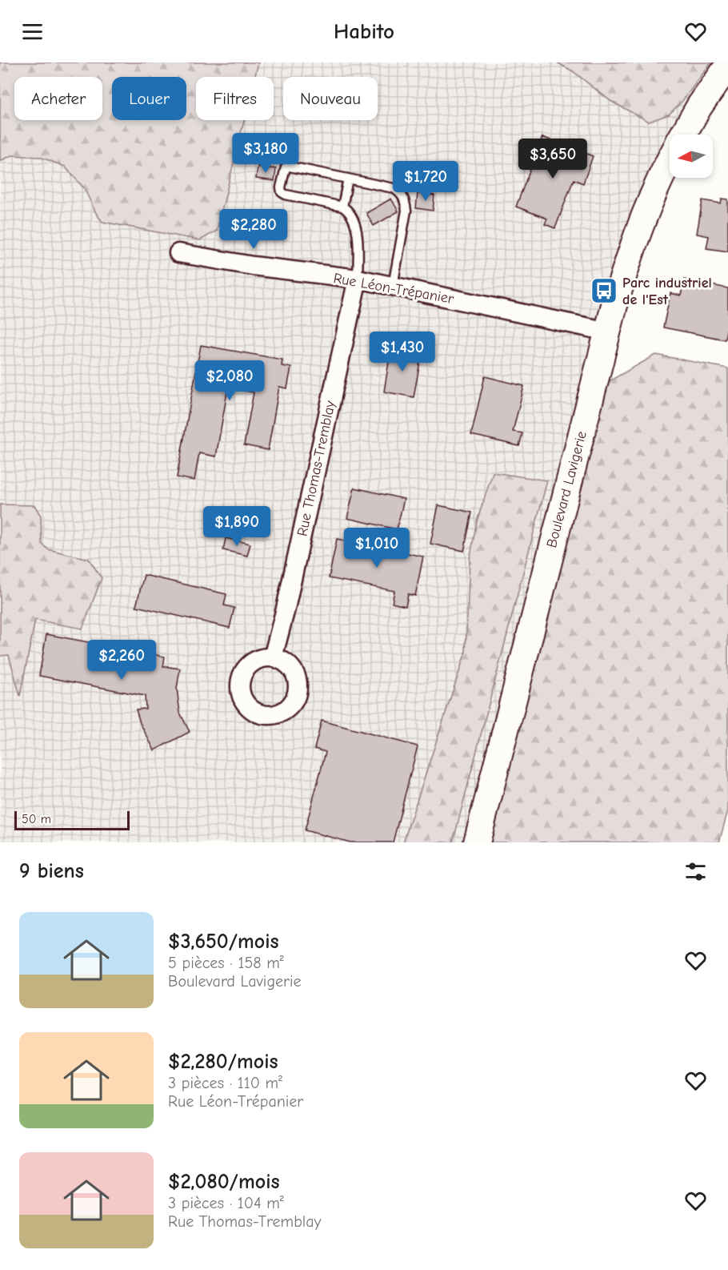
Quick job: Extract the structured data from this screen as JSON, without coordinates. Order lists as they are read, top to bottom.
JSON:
{
  "streets": {
    "street": ["Rue Léon-Trépanier", "Rue Thomas-Tremblay", "Boulevard Lavigerie"]
  },
  "crossings": [
    ["Rue Léon-Trépanier", "Rue Thomas-Tremblay"],
    ["Rue Léon-Trépanier", "Boulevard Lavigerie"]
  ],
  "places": {
    "bus stop": ["Parc industriel de l'Est"]
  },
  "scale_bar": "50 m",
  "north": "left",
  "page": {
    "header": "Habito",
    "chip": [
      "Acheter",
      "Louer",
      "Filtres",
      "Nouveau"
    ],
    "price": [
      "$3,180",
      "$3,650",
      "$1,720",
      "$2,280",
      "$1,430",
      "$2,080",
      "$1,890",
      "$1,010",
      "$2,260"
    ],
    "scale": "50 m",
    "heading": "9 biens",
    "list": [
      {
        "name": "$3,650/mois",
        "note": "5 pièces · 158 m² · Boulevard Lavigerie"
      },
      {
        "name": "$2,280/mois",
        "note": "3 pièces · 110 m² · Rue Léon-Trépanier"
      },
      {
        "name": "$2,080/mois",
        "note": "3 pièces · 104 m² · Rue Thomas-Tremblay"
      }
    ]
  }
}
